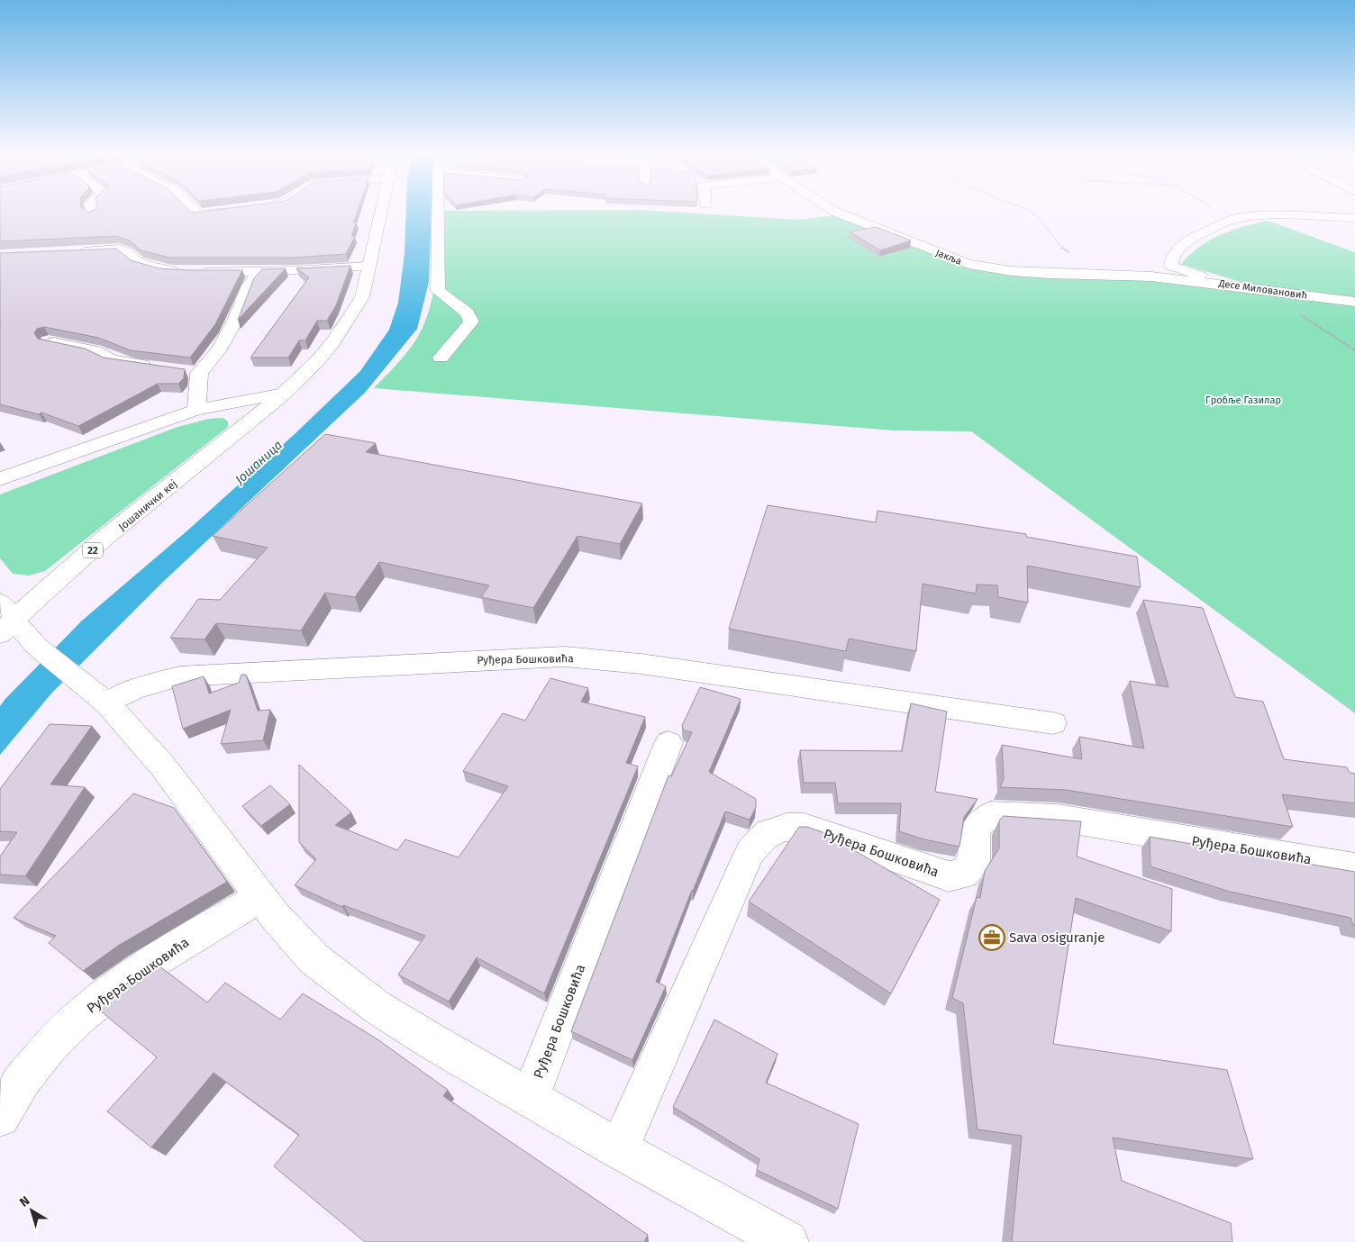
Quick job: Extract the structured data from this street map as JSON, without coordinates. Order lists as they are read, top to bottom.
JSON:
{
  "streets": {
    "street": [
      "Јакља",
      "Десе Миловановић",
      "Јошанички кеј",
      "22",
      "Руђера Бошковића"
    ]
  },
  "crossings": [
    ["Јакља", "Десе Миловановић"]
  ],
  "water": ["Јошаница"],
  "parks": ["Гробље Газилар"],
  "places": {
    "office": ["Sava osiguranje"]
  },
  "north": "top left"
}
